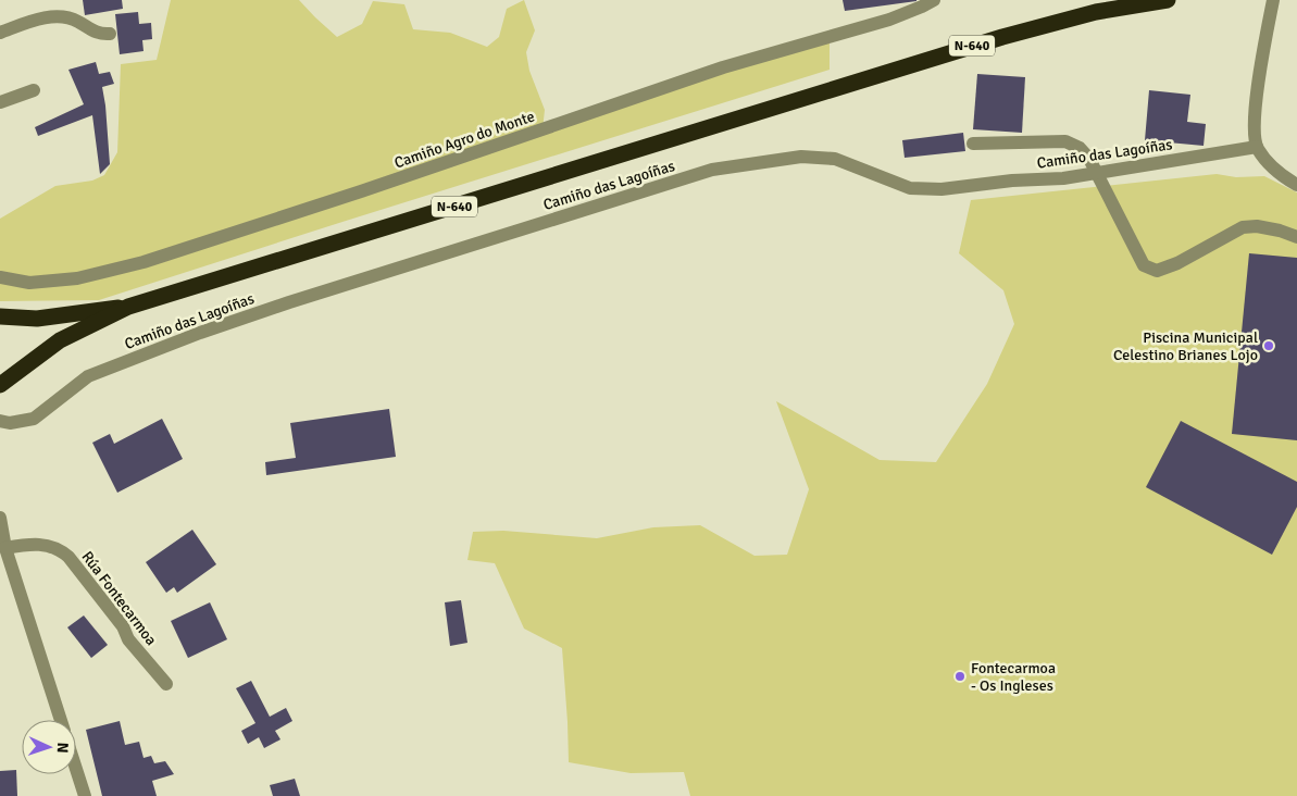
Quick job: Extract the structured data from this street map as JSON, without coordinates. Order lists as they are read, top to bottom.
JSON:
{
  "streets": {
    "highway": ["N-640"],
    "street": ["Camiño Agro do Monte", "Camiño das Lagoíñas", "Rúa Fontecarmoa"]
  },
  "places": ["Piscina Municipal Celestino Brianes Lojo", "Fontecarmoa - Os Ingleses"],
  "north": "right"
}
